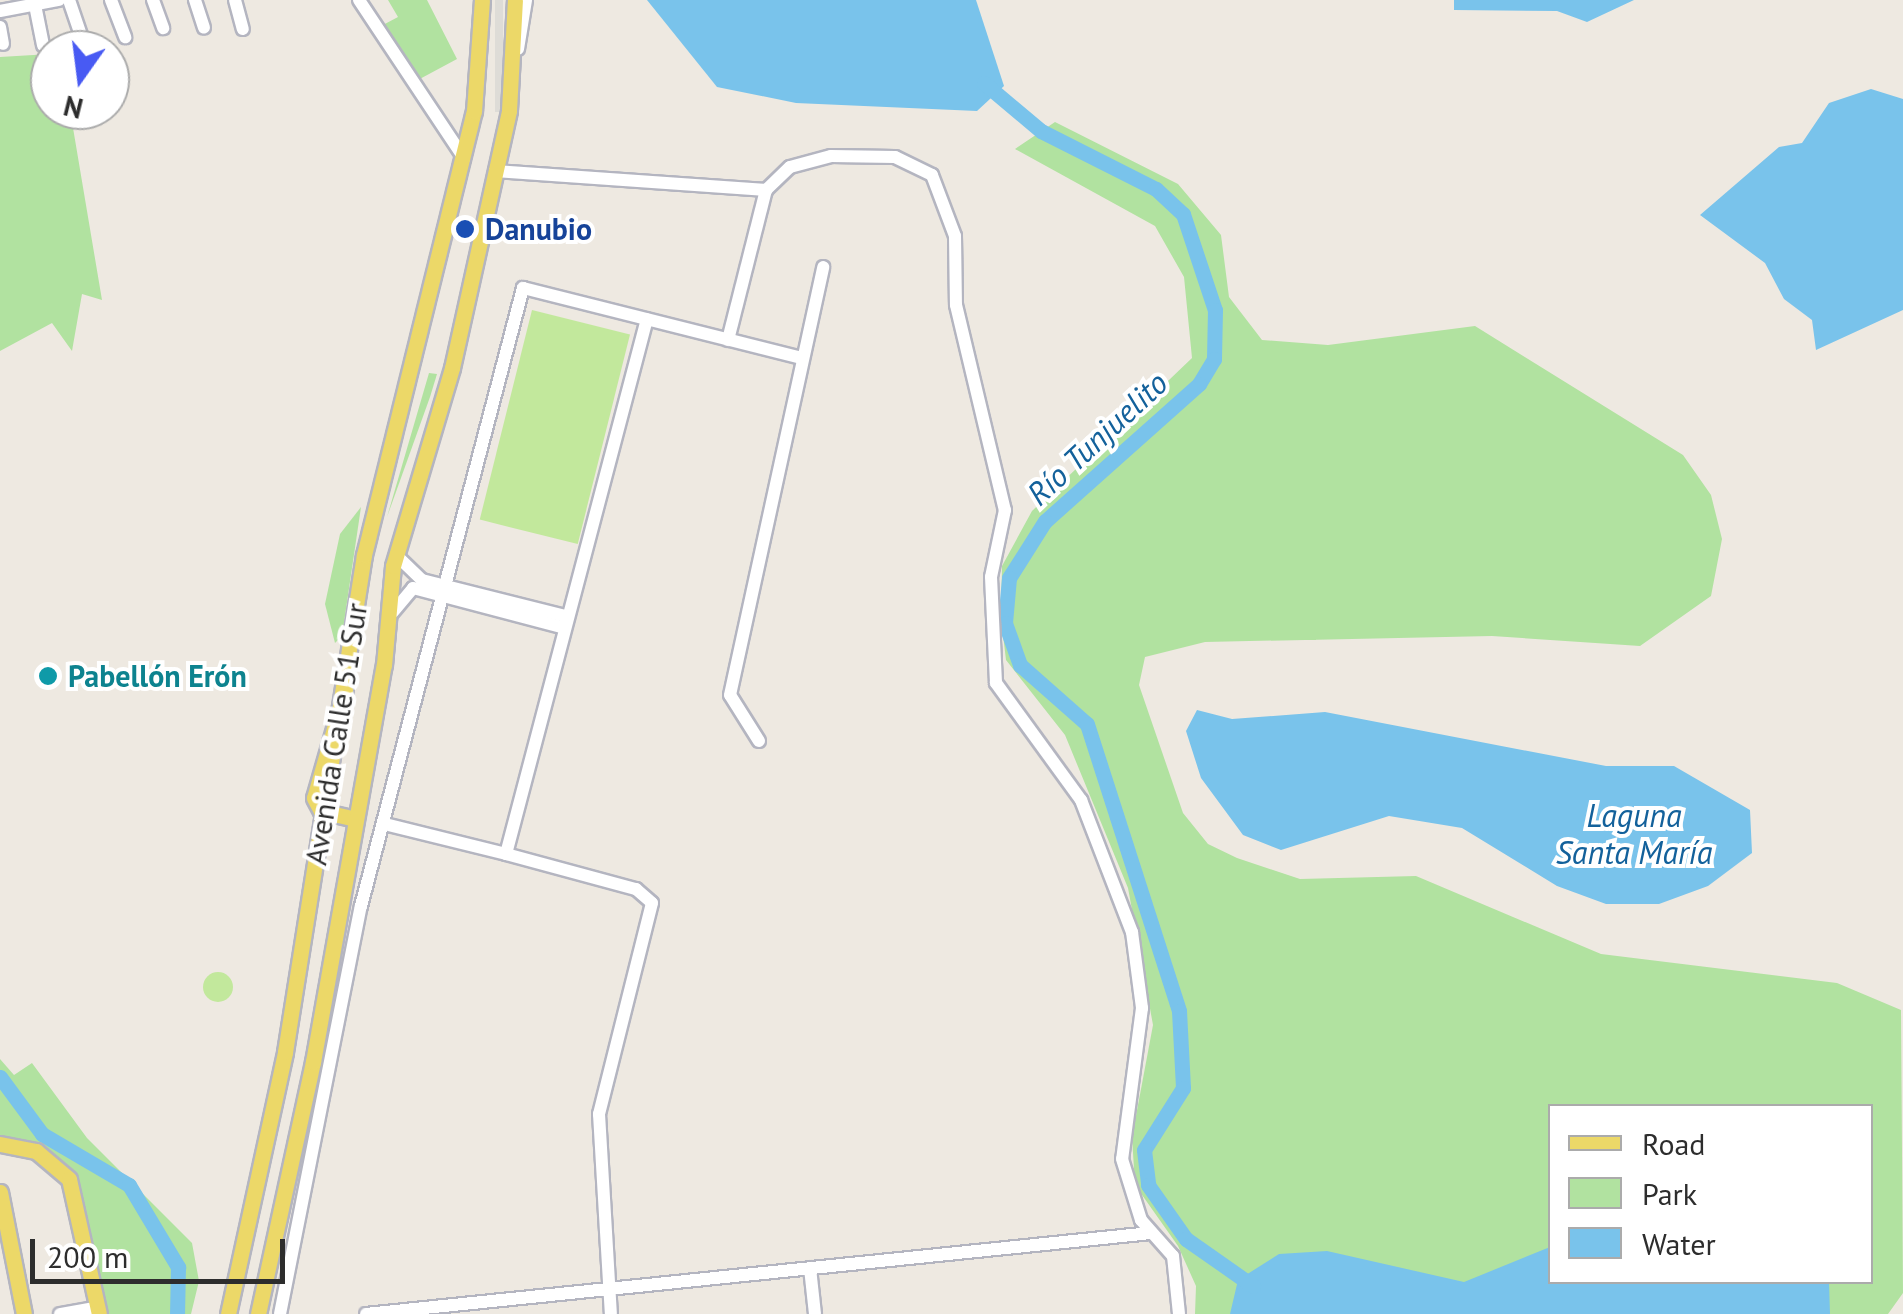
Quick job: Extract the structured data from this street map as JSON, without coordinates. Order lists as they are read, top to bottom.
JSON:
{
  "streets": {
    "main road": ["Avenida Calle 51 Sur"]
  },
  "water": ["Río Tunjuelito", "Laguna Santa María"],
  "places": ["Danubio", "Pabellón Erón"],
  "legend": ["Road", "Park", "Water"],
  "scale_bar": "200 m",
  "north": "bottom"
}
